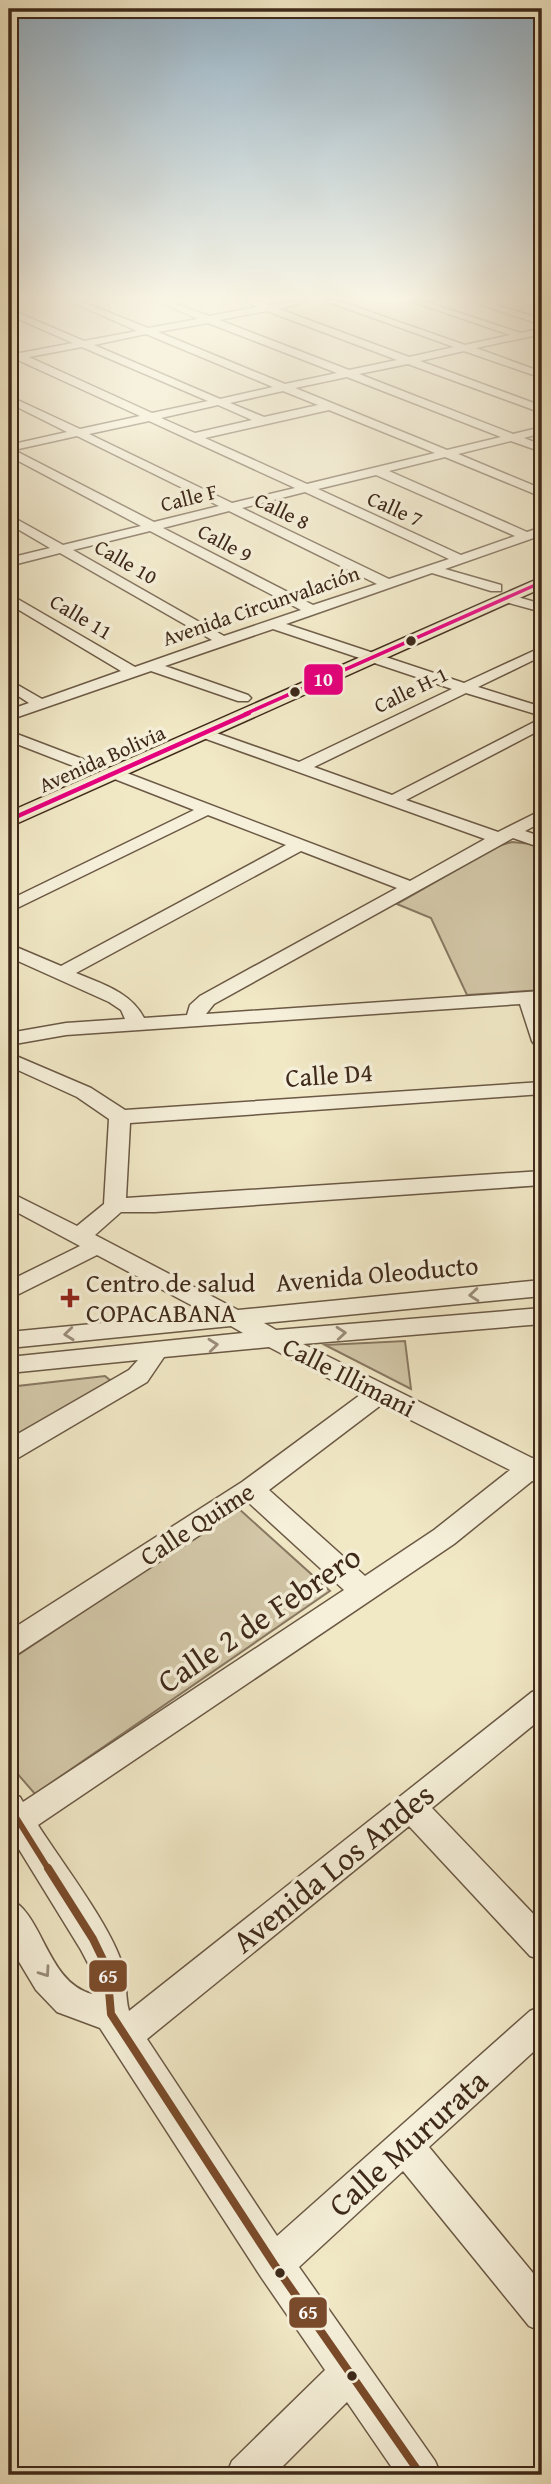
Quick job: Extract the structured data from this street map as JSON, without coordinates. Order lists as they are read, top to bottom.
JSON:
{
  "streets": {
    "main road": ["Avenida Bolivia"],
    "street": [
      "Calle F",
      "Calle 7",
      "Calle 8",
      "Calle 9",
      "Calle 10",
      "Avenida Circunvalación",
      "Calle 11",
      "Calle H-1",
      "Calle D4",
      "Avenida Oleoducto",
      "Calle Illimani",
      "Calle Quime",
      "Calle 2 de Febrero",
      "Avenida Los Andes",
      "Calle Mururata"
    ]
  },
  "crossings": [
    ["Calle F", "Calle 7"],
    ["Calle F", "Calle 8"],
    ["Calle F", "Calle 9"],
    ["Calle F", "Calle 10"],
    ["Calle 7", "Avenida Circunvalación"],
    ["Calle 8", "Avenida Circunvalación"],
    ["Calle 9", "Avenida Circunvalación"],
    ["Calle 10", "Avenida Circunvalación"],
    ["Avenida Circunvalación", "Calle 11"],
    ["Avenida Oleoducto", "Calle Illimani"],
    ["Calle Illimani", "Calle Quime"],
    ["Calle Illimani", "Calle 2 de Febrero"]
  ],
  "places": {
    "health": ["Centro de salud COPACABANA"]
  },
  "lines": ["transit line 10", "transit line 65"]
}
